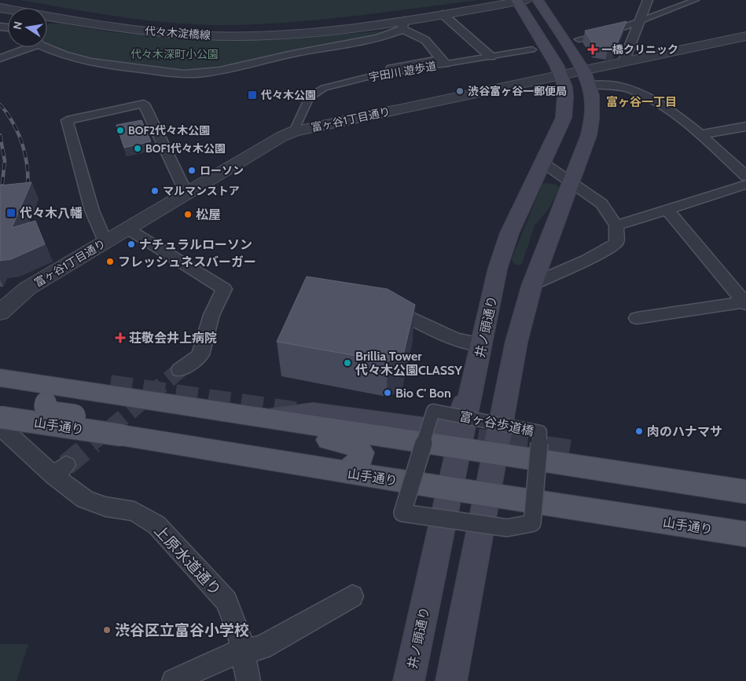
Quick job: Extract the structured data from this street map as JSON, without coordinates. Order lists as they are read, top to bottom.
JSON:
{
  "streets": {
    "main road": ["井ノ頭通り", "山手通り"],
    "street": [
      "代々木淀橋線",
      "宇田川 遊歩道",
      "富ヶ谷1丁目通り",
      "富ヶ谷歩道橋",
      "上原水道通り"
    ]
  },
  "crossings": [
    ["代々木淀橋線", "井ノ頭通り"],
    ["富ヶ谷1丁目通り", "井ノ頭通り"],
    ["井ノ頭通り", "山手通り"]
  ],
  "districts": ["富ヶ谷一丁目"],
  "parks": ["代々木深町小公園"],
  "places": {
    "health": ["一橋クリニック", "荘敬会井上病院"],
    "other": [
      "渋谷富ヶ谷一郵便局",
      "BOF2代々木公園",
      "BOF1代々木公園",
      "ローソン",
      "マルマンストア",
      "松屋",
      "ナチュラルローソン",
      "フレッシュネスバーガー",
      "Brillia Tower 代々木公園CLASSY",
      "Bio C' Bon",
      "肉のハナマサ",
      "渋谷区立富谷小学校"
    ],
    "transit": ["代々木公園", "代々木八幡"]
  },
  "north": "left"
}
